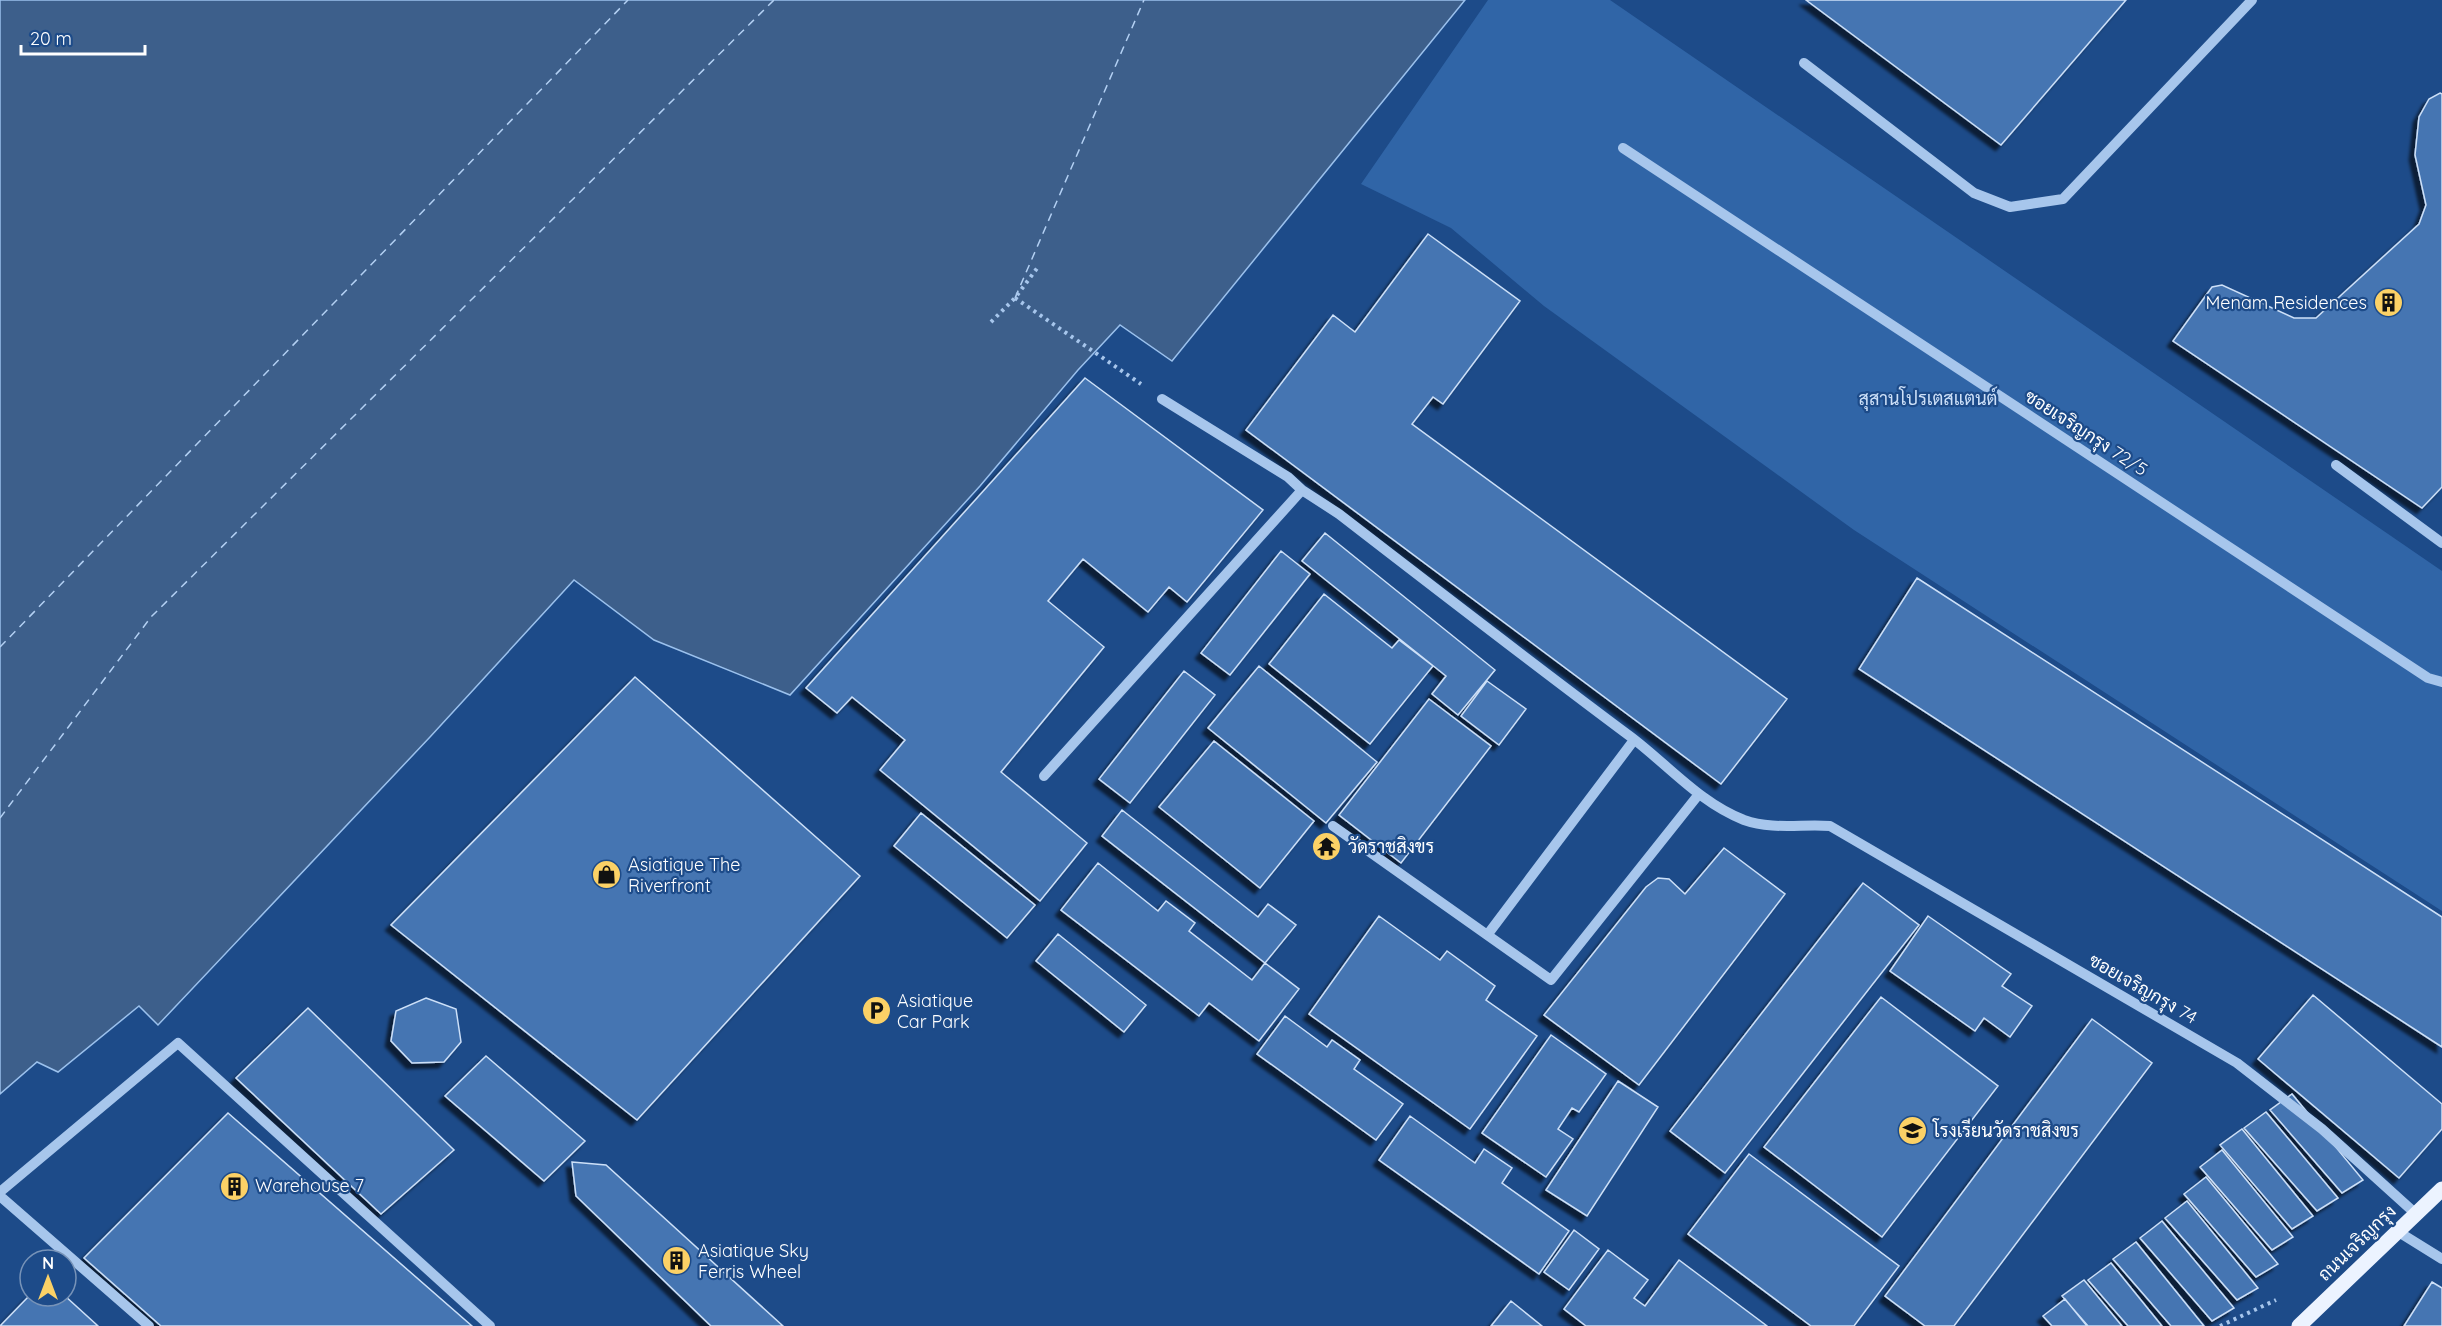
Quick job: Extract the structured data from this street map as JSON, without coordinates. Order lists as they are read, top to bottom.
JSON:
{
  "streets": {
    "main road": ["ถนนเจริญกรุง"],
    "street": ["ซอยเจริญกรุง 72/5", "ซอยเจริญกรุง 74"]
  },
  "crossings": [
    ["ซอยเจริญกรุง 74", "ถนนเจริญกรุง"]
  ],
  "parks": ["สุสานโปรเตสแตนต์"],
  "places": {
    "building": ["Menam Residences", "Warehouse 7", "Asiatique Sky Ferris Wheel"],
    "temple": ["วัดราชสิงขร"],
    "shop": ["Asiatique The Riverfront"],
    "parking": ["Asiatique Car Park"],
    "school or university": ["โรงเรียนวัดราชสิงขร"]
  },
  "scale_bar": "20 m",
  "north": "top"
}
